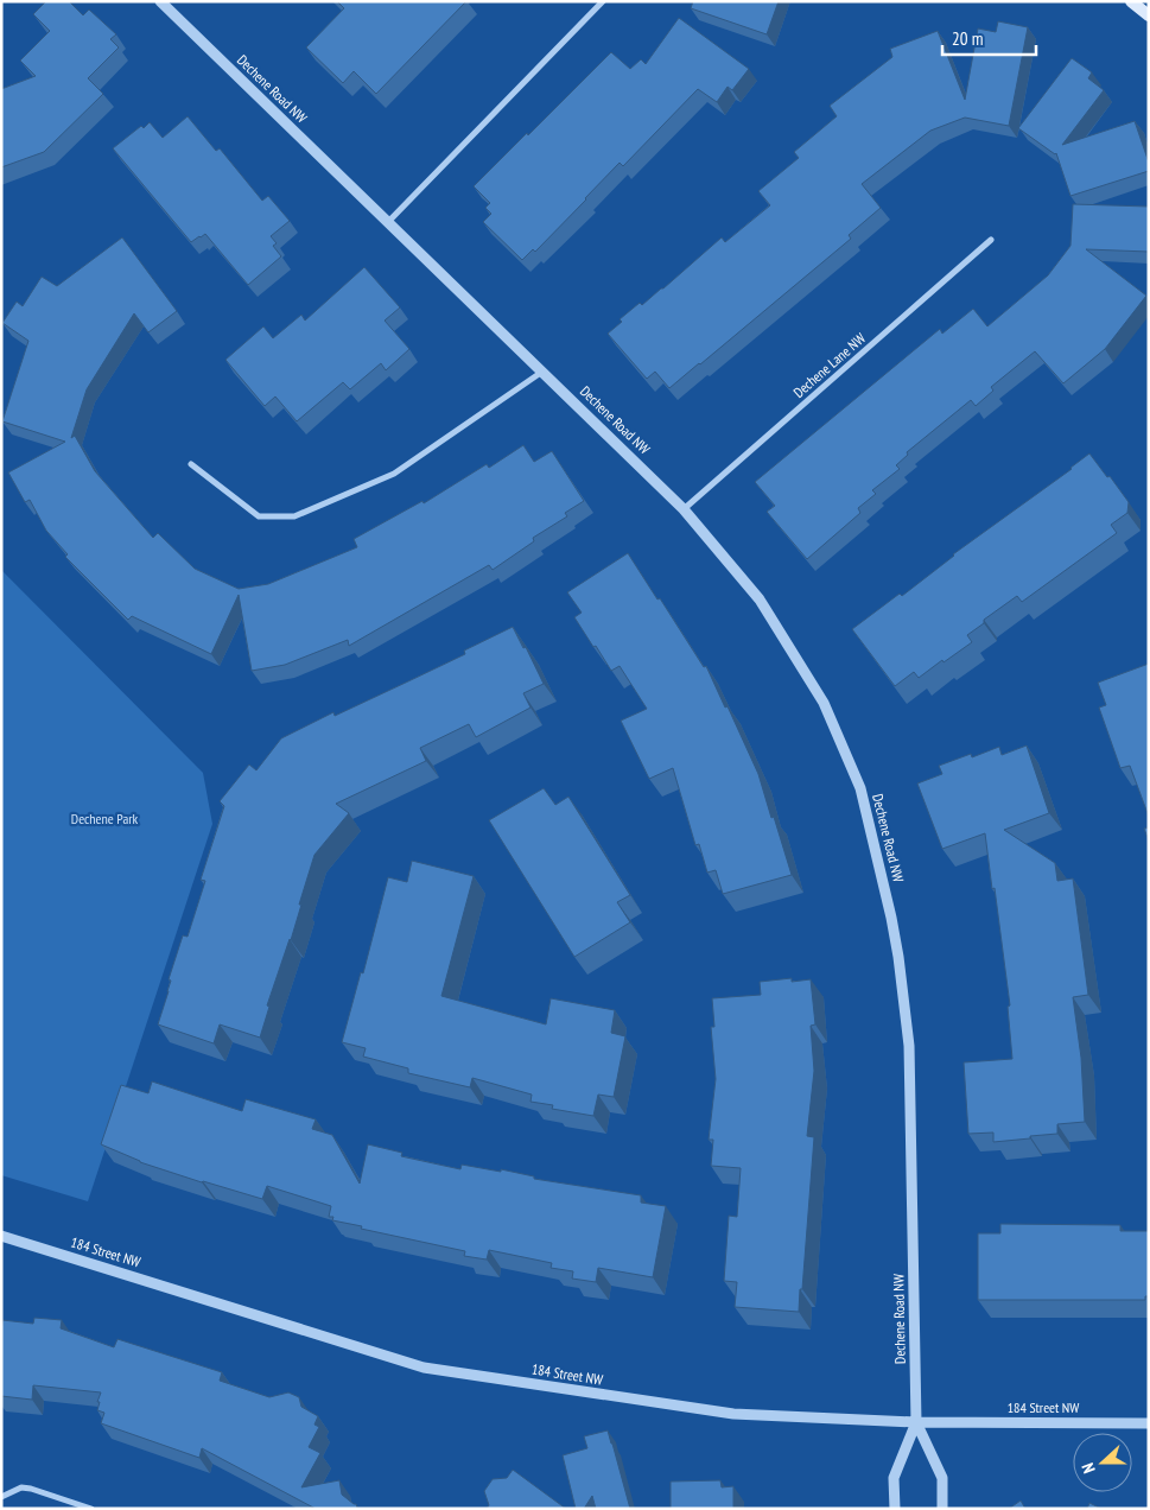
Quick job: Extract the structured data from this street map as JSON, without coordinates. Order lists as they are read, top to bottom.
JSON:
{
  "streets": {
    "street": ["Dechene Road NW", "Dechene Lane NW", "184 Street NW"]
  },
  "crossings": [
    ["Dechene Road NW", "Dechene Lane NW"],
    ["Dechene Road NW", "184 Street NW"]
  ],
  "parks": ["Dechene Park"],
  "scale_bar": "20 m",
  "north": "left"
}
